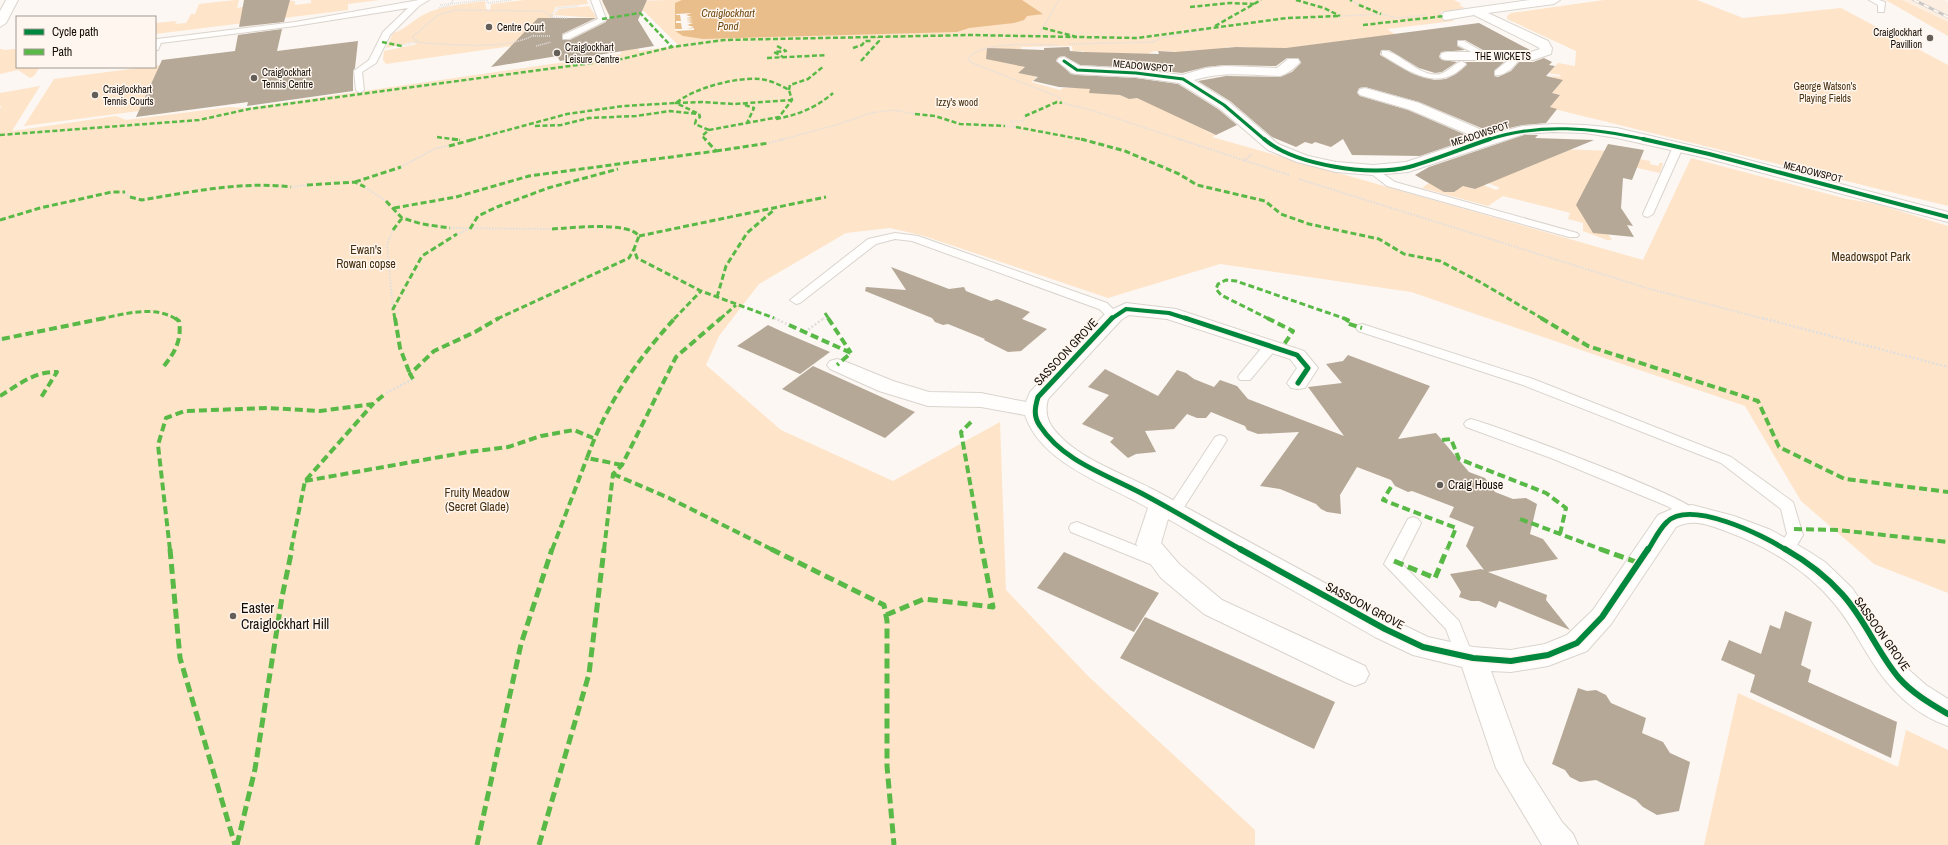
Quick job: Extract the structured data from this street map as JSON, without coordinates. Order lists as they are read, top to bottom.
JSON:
{
  "streets": {
    "street": ["THE WICKETS", "MEADOWSPOT", "SASSOON GROVE"]
  },
  "water": ["Craiglockhart Pond"],
  "parks": [
    "George Watson's Playing Fields",
    "Izzy's wood",
    "Ewan's Rowan copse",
    "Meadowspot Park",
    "Fruity Meadow (Secret Glade)"
  ],
  "places": [
    "Centre Court",
    "Craiglockhart Pavillion",
    "Craiglockhart Leisure Centre",
    "Craiglockhart Tennis Centre",
    "Craiglockhart Tennis Courts",
    "Craig House",
    "Easter Craiglockhart Hill"
  ],
  "legend": ["Cycle path", "Path"]
}
